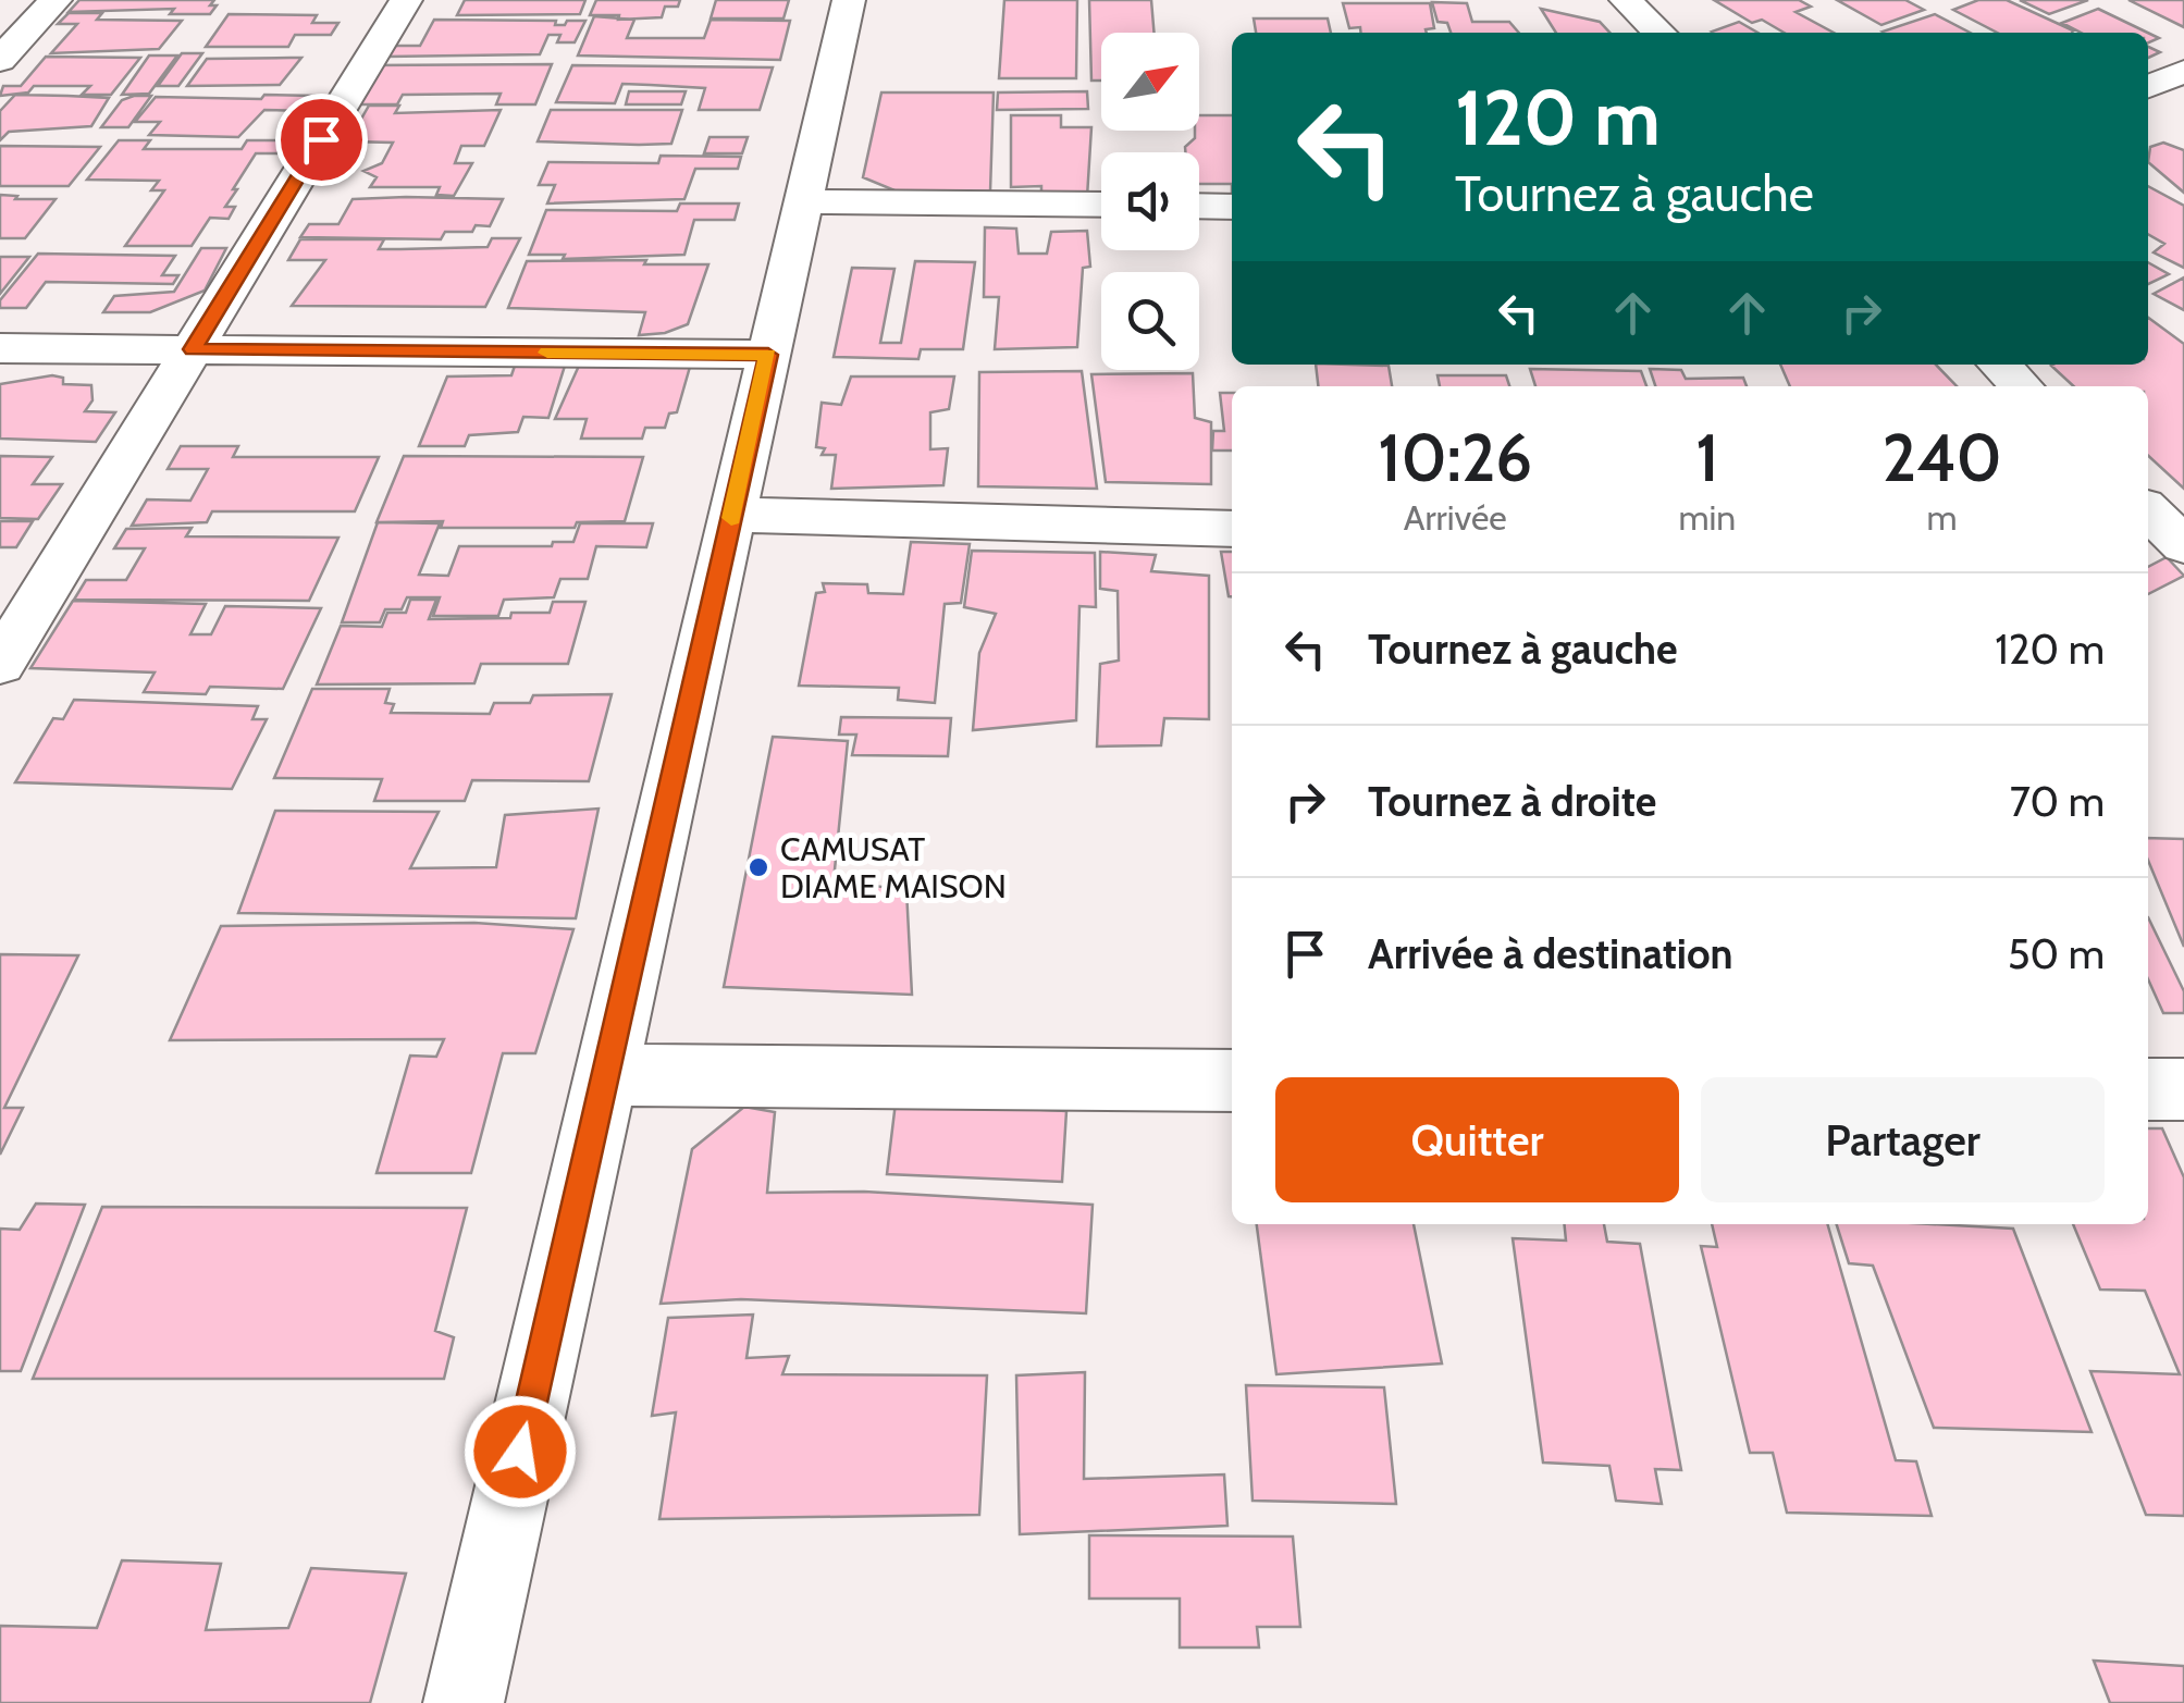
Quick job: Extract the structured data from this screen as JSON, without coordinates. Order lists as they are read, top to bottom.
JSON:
{
  "places": ["CAMUSAT DIAME MAISON"],
  "north": "top right",
  "page": {
    "turn": ["120 m", "Tournez à gauche"],
    "eta": [
      "10:26",
      "Arrivée",
      "1",
      "min",
      "240",
      "m"
    ],
    "list": [
      {
        "name": "Tournez à gauche",
        "value": "120 m"
      },
      {
        "name": "Tournez à droite",
        "value": "70 m"
      },
      {
        "name": "Arrivée à destination",
        "value": "50 m"
      }
    ],
    "buttons": ["Quitter", "Partager"]
  }
}
